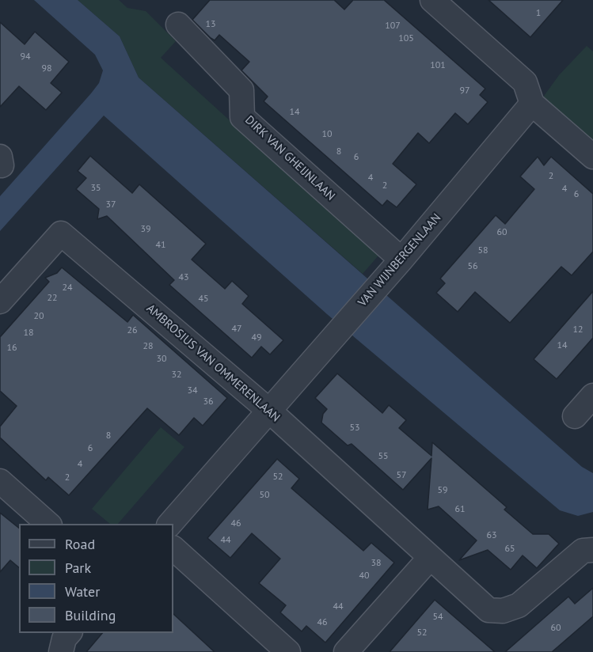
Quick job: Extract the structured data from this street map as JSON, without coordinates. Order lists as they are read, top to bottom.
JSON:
{
  "streets": {
    "street": ["DIRK VAN GHEIJNLAAN", "VAN WIJNBERGENLAAN", "AMBROSIUS VAN OMMERENLAAN"]
  },
  "crossings": [
    ["DIRK VAN GHEIJNLAAN", "VAN WIJNBERGENLAAN"],
    ["VAN WIJNBERGENLAAN", "AMBROSIUS VAN OMMERENLAAN"]
  ],
  "house_numbers": [
    "1",
    "13",
    "107",
    "105",
    "94",
    "101",
    "98",
    "97",
    "14",
    "10",
    "8",
    "6",
    "2",
    "4",
    "2",
    "35",
    "4",
    "6",
    "37",
    "39",
    "60",
    "41",
    "58",
    "56",
    "43",
    "24",
    "22",
    "45",
    "20",
    "47",
    "12",
    "26",
    "18",
    "49",
    "14",
    "28",
    "16",
    "30",
    "32",
    "34",
    "36",
    "53",
    "8",
    "6",
    "55",
    "4",
    "57",
    "52",
    "2",
    "59",
    "50",
    "61",
    "46",
    "63",
    "44",
    "65",
    "38",
    "40",
    "44",
    "54",
    "46",
    "60",
    "52"
  ],
  "legend": [
    "Road",
    "Park",
    "Water",
    "Building"
  ]
}
